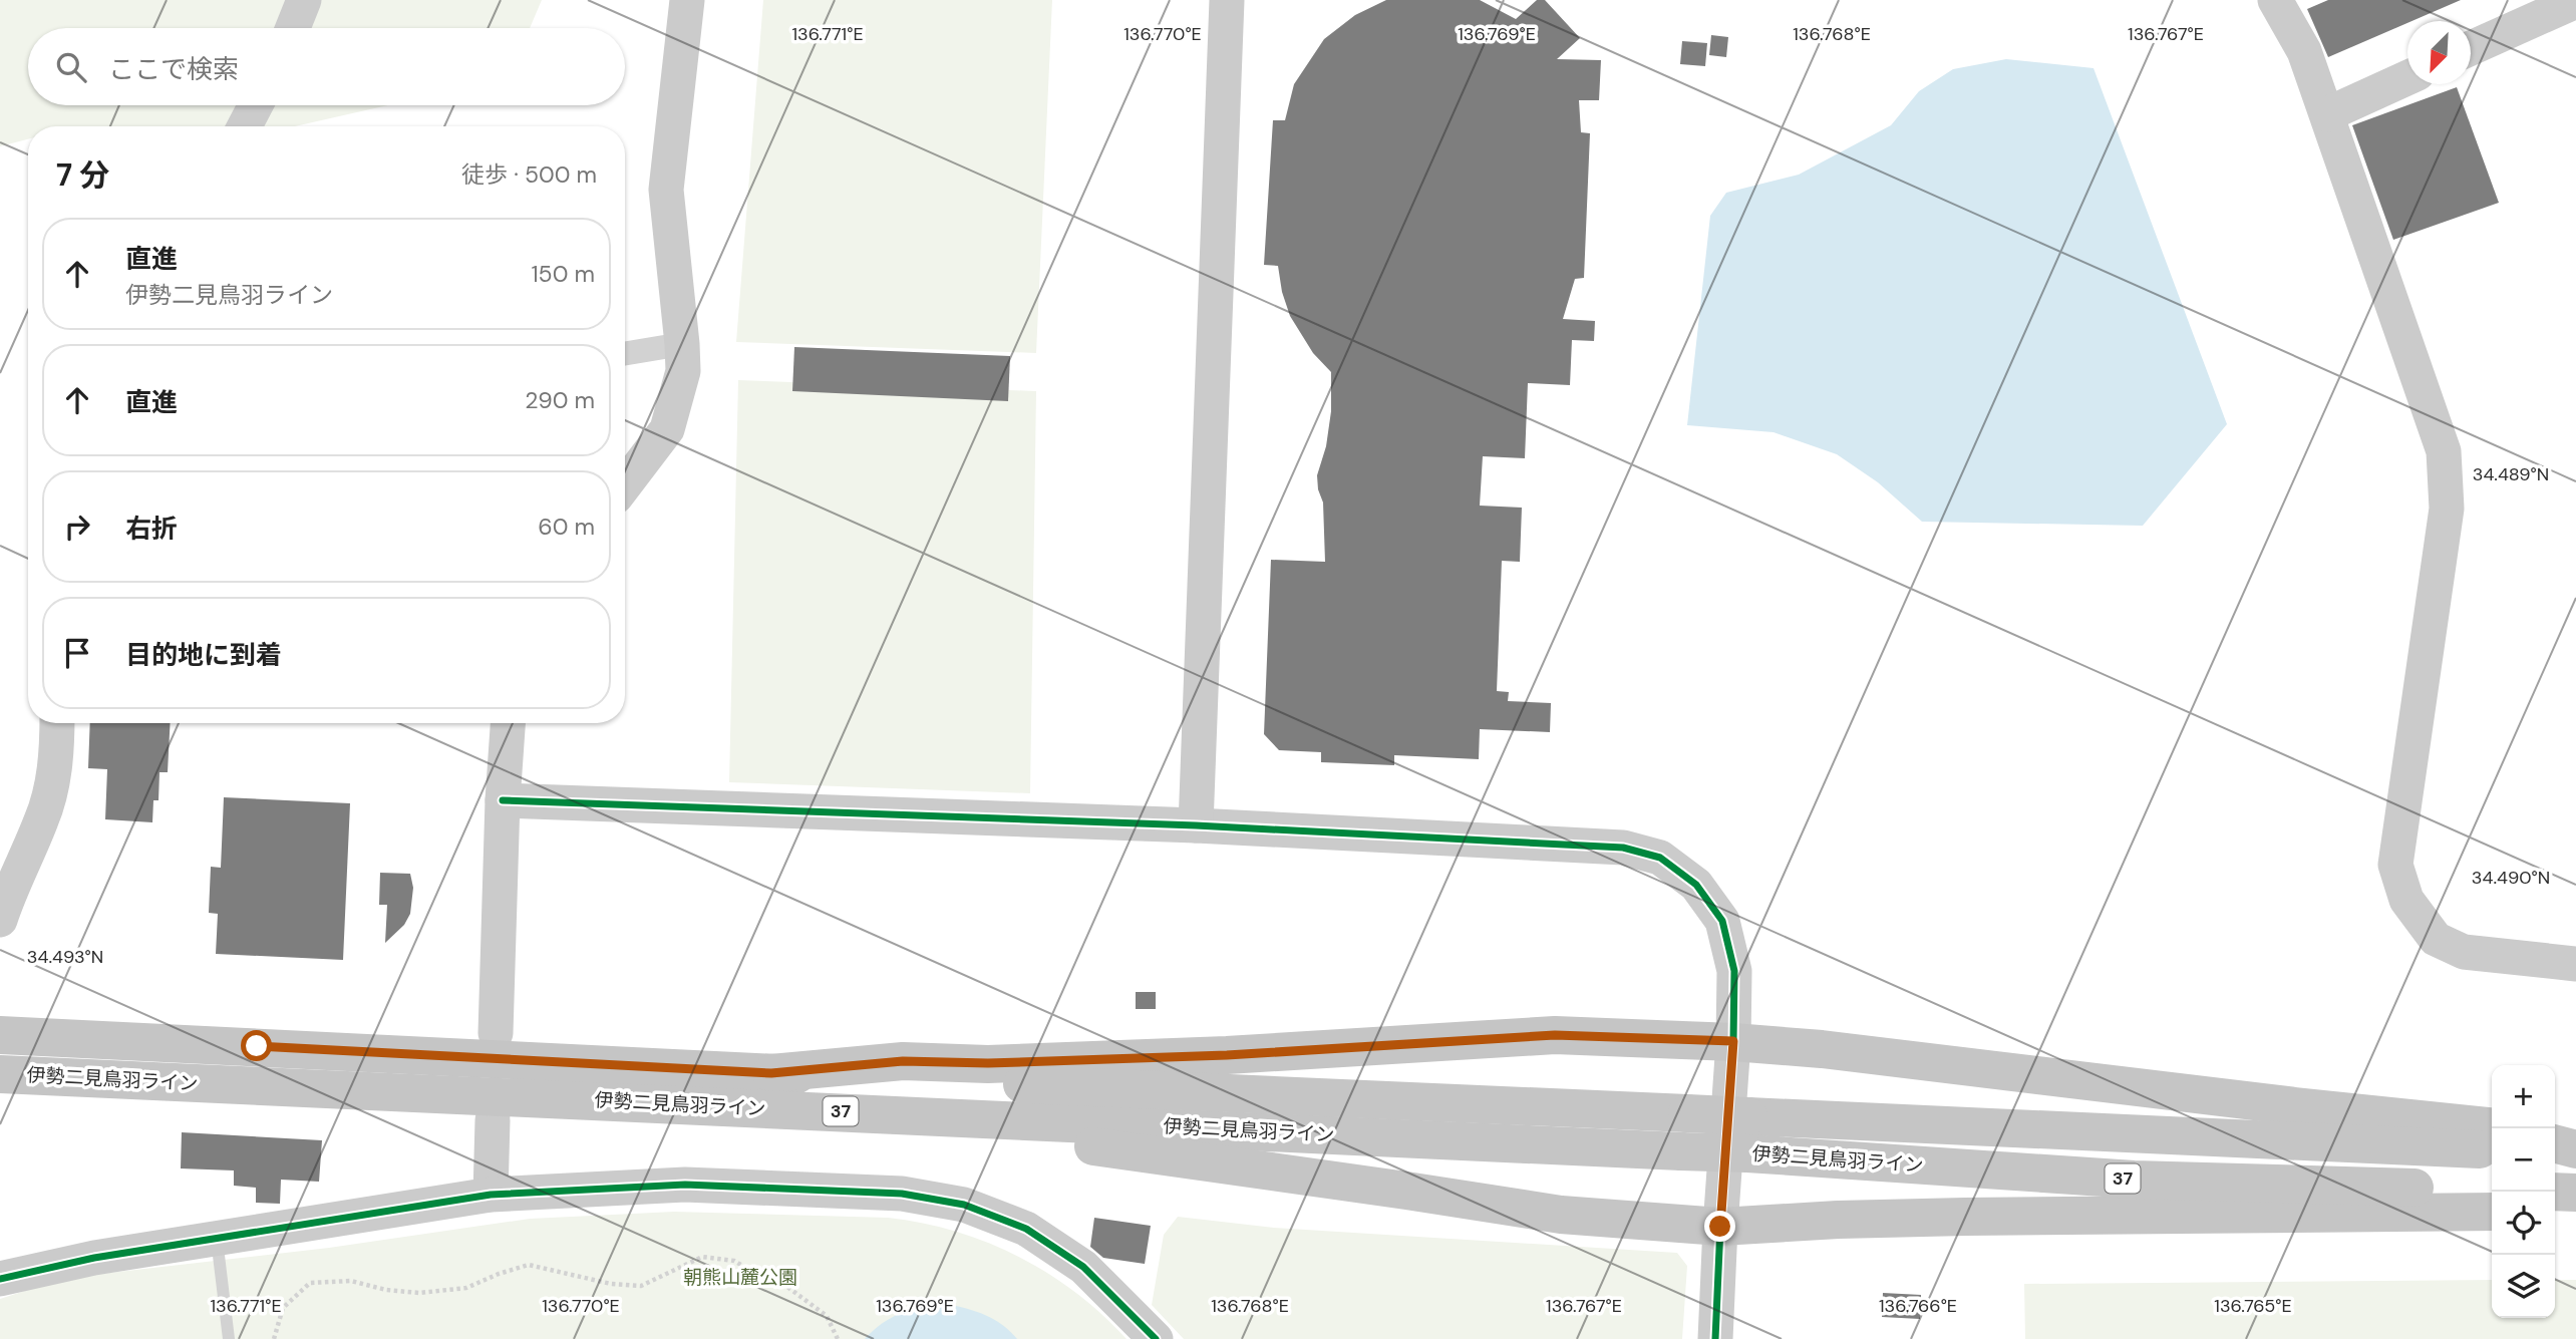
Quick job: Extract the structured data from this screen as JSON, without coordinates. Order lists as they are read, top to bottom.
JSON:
{
  "streets": {
    "main road": ["伊勢二見鳥羽ライン", "37"]
  },
  "parks": ["朝熊山麓公園"],
  "north": "bottom left",
  "page": {
    "search": "ここで検索",
    "heading": ["7 分", "徒歩 · 500 m"],
    "list": [
      ["直進", "伊勢二見鳥羽ライン", "150 m"],
      ["直進", "290 m"],
      ["右折", "60 m"],
      "目的地に到着"
    ],
    "map_buttons": ["+", "−"]
  },
  "coordinates": [
    "136.767°E",
    "136.771°E",
    "136.770°E",
    "136.769°E",
    "136.768°E",
    "34.489°N",
    "34.490°N",
    "34.493°N",
    "136.766°E",
    "136.765°E"
  ]
}
